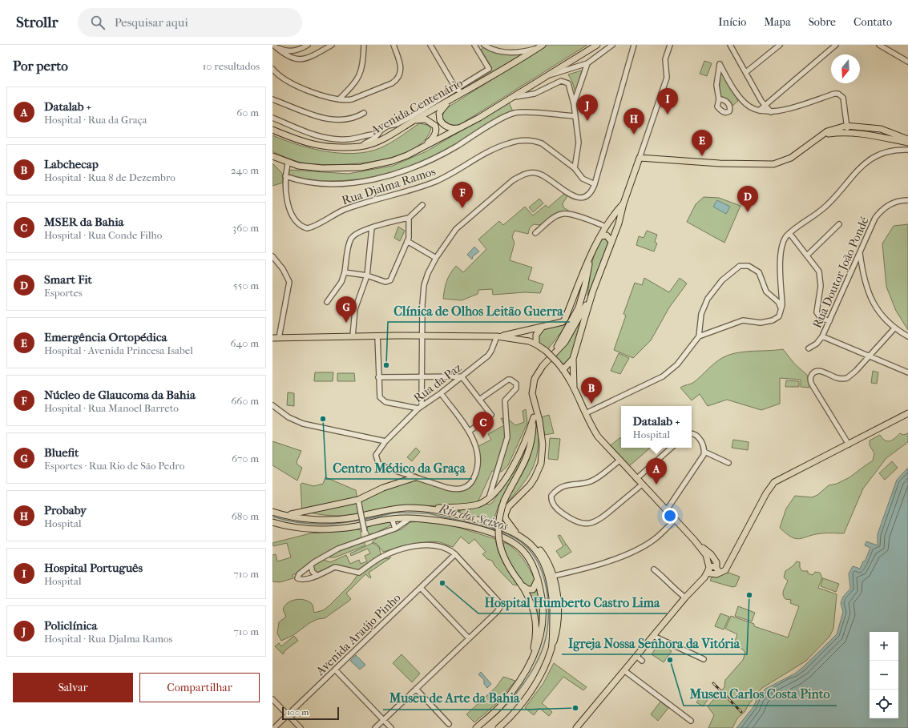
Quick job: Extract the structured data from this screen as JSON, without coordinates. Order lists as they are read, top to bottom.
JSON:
{
  "streets": {
    "main road": ["Avenida Centenário"],
    "street": [
      "Rua Djalma Ramos",
      "Rua Doutor João Pondé",
      "Rua da Paz",
      "Avenida Araújo Pinho"
    ]
  },
  "water": ["Rio dos Seixos"],
  "places": [
    "Clínica de Olhos Leitão Guerra",
    "Centro Médico da Graça",
    "Hospital Humberto Castro Lima",
    "Igreja Nossa Senhora da Vitória",
    "Museu Carlos Costa Pinto",
    "Museu de Arte da Bahia"
  ],
  "scale_bar": "100 m",
  "north": "bottom",
  "page": {
    "header": "Strollr",
    "search": "Pesquisar aqui",
    "nav": [
      "Início",
      "Mapa",
      "Sobre",
      "Contato"
    ],
    "heading": ["Por perto", "10 resultados"],
    "list": [
      {
        "mark": "A",
        "name": "Datalab +",
        "note": "Hospital · Rua da Graça",
        "value": "60 m"
      },
      {
        "mark": "B",
        "name": "Labchecap",
        "note": "Hospital · Rua 8 de Dezembro",
        "value": "240 m"
      },
      {
        "mark": "C",
        "name": "MSER da Bahia",
        "note": "Hospital · Rua Conde Filho",
        "value": "360 m"
      },
      {
        "mark": "D",
        "name": "Smart Fit",
        "note": "Esportes",
        "value": "550 m"
      },
      {
        "mark": "E",
        "name": "Emergência Ortopédica",
        "note": "Hospital · Avenida Princesa Isabel",
        "value": "640 m"
      },
      {
        "mark": "F",
        "name": "Núcleo de Glaucoma da Bahia",
        "note": "Hospital · Rua Manoel Barreto",
        "value": "660 m"
      },
      {
        "mark": "G",
        "name": "Bluefit",
        "note": "Esportes · Rua Rio de São Pedro",
        "value": "670 m"
      },
      {
        "mark": "H",
        "name": "Probaby",
        "note": "Hospital",
        "value": "680 m"
      },
      {
        "mark": "I",
        "name": "Hospital Português",
        "note": "Hospital",
        "value": "710 m"
      },
      {
        "mark": "J",
        "name": "Policlínica",
        "note": "Hospital · Rua Djalma Ramos",
        "value": "710 m"
      }
    ],
    "pins": [
      "I",
      "J",
      "H",
      "E",
      "F",
      "D",
      "G",
      "B",
      "C",
      "A"
    ],
    "popup": ["Datalab +", "Hospital"],
    "map_buttons": ["+", "−"],
    "buttons": ["Salvar", "Compartilhar"],
    "scale": "100 m"
  }
}
